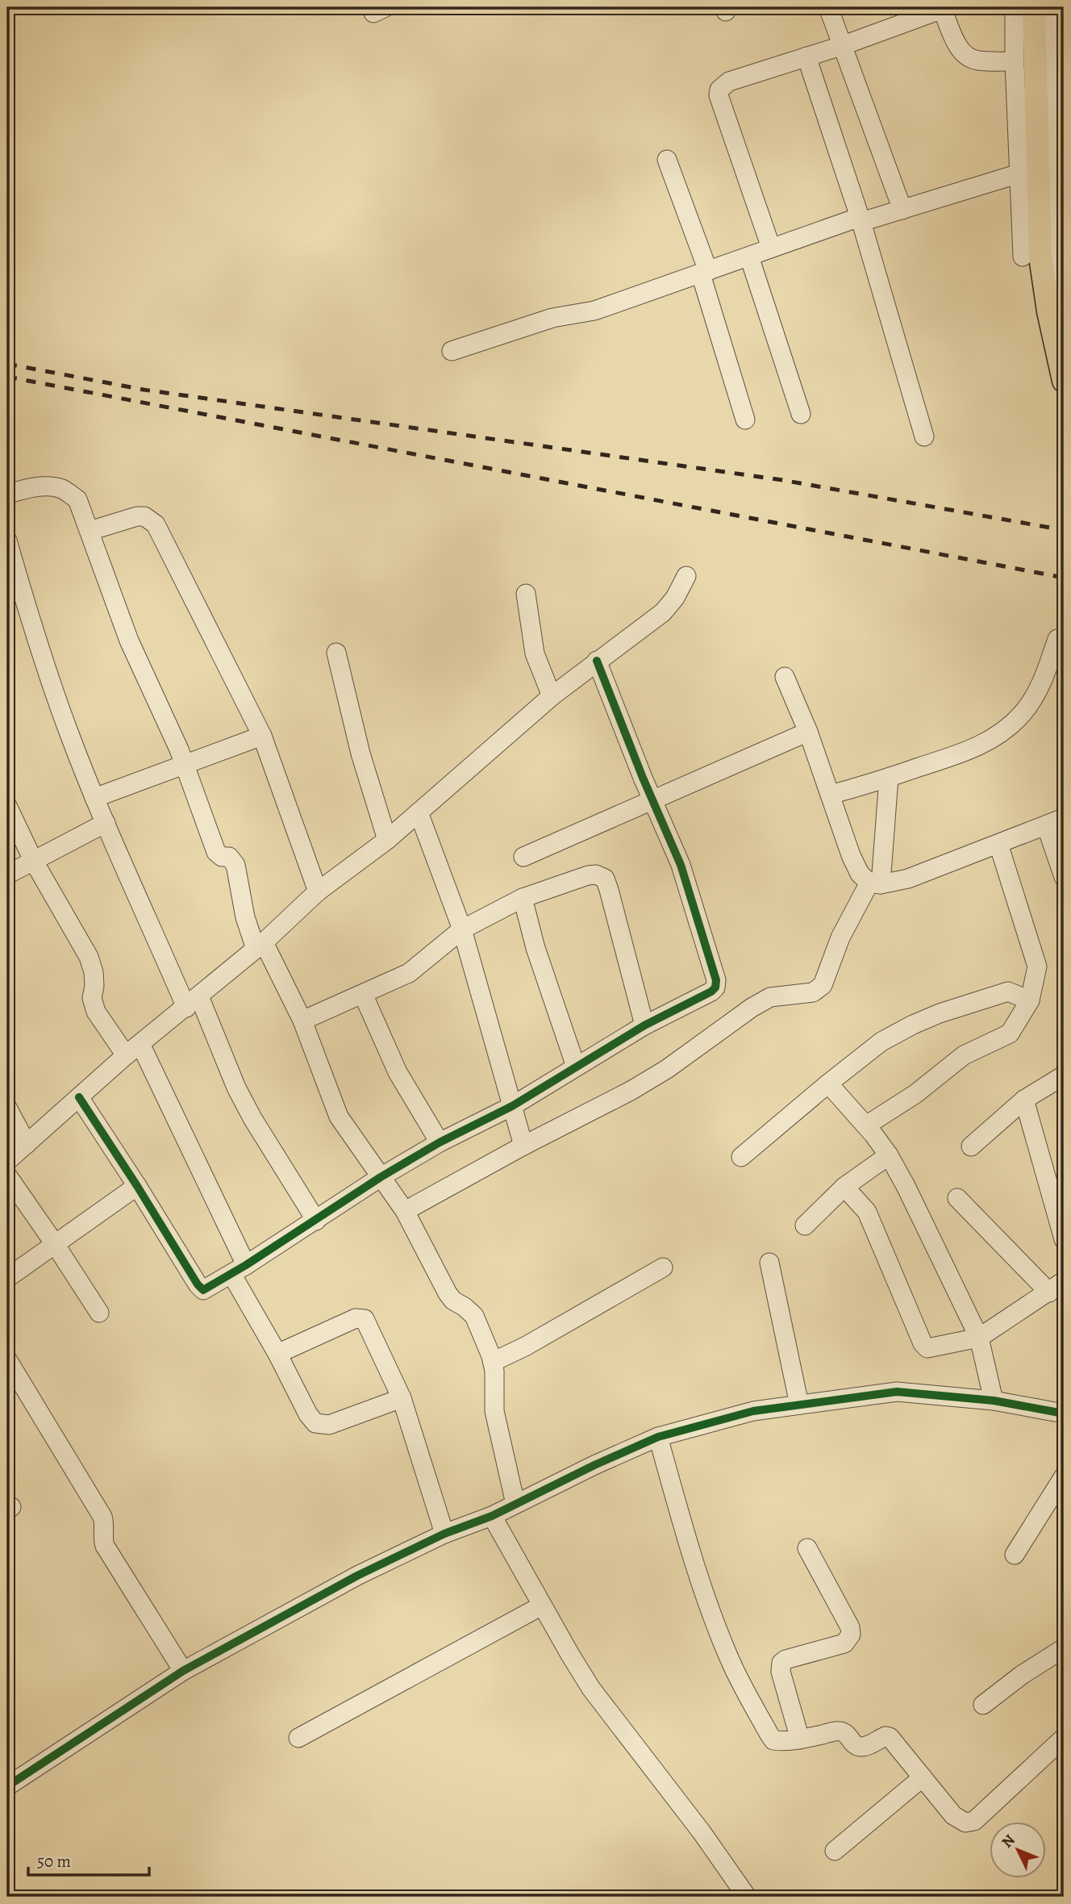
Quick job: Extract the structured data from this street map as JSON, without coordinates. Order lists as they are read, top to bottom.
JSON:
{
  "scale_bar": "50 m",
  "north": "top left"
}
